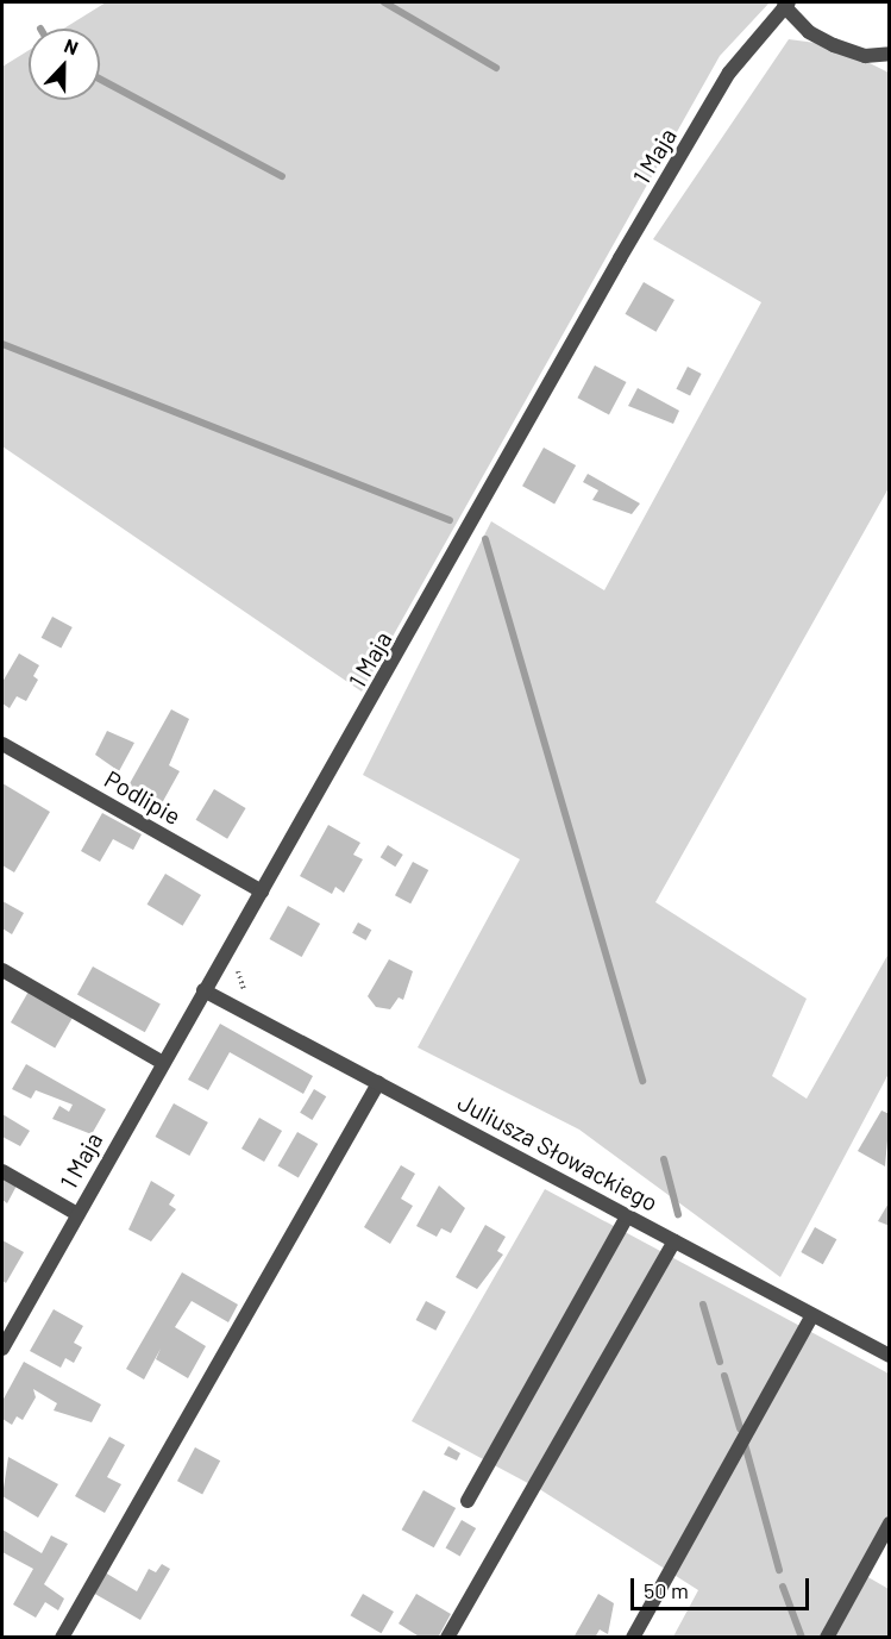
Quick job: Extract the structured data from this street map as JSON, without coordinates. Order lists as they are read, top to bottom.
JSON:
{
  "streets": {
    "street": ["1 Maja", "Podlipie", "Juliusza Słowackiego"]
  },
  "crossings": [
    ["1 Maja", "Podlipie"],
    ["1 Maja", "Juliusza Słowackiego"]
  ],
  "scale_bar": "50 m",
  "north": "top"
}
